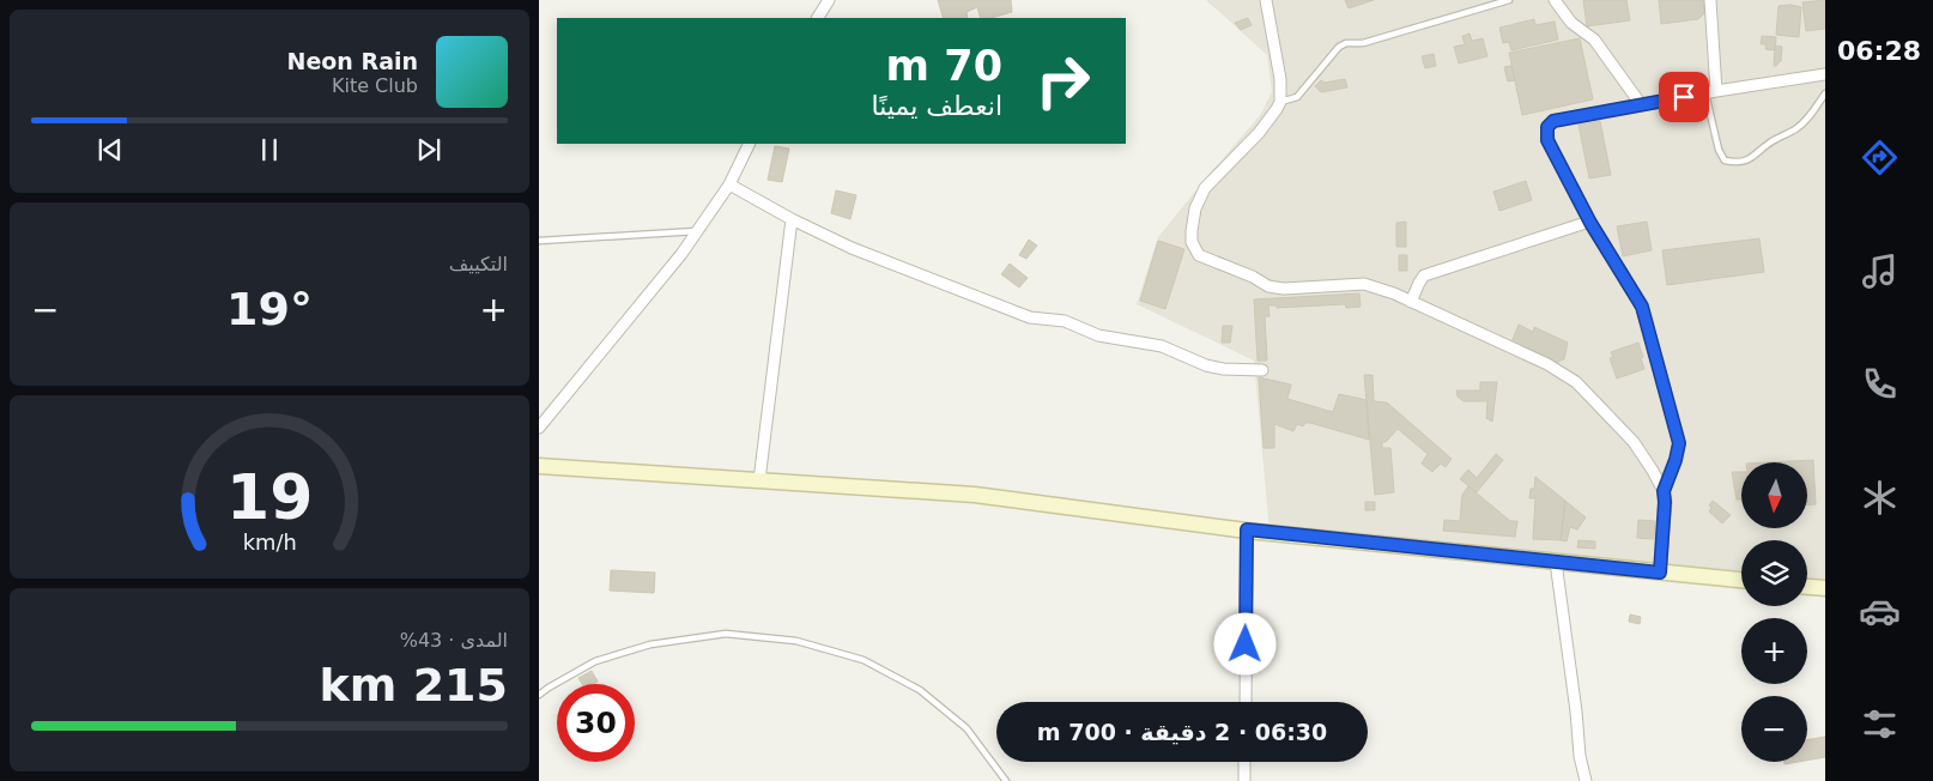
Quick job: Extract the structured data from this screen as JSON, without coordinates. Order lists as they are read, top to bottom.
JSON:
{
  "north": "bottom",
  "page": {
    "tabs": "06:28",
    "turn": ["70 m", "انعطف يمينًا"],
    "song": ["Neon Rain", "Kite Club"],
    "tile": [
      "التكييف",
      ["المدى · 43%", "215 km"]
    ],
    "heat": ["−", "19°", "+"],
    "map_buttons": ["+", "−"],
    "limit": "30",
    "trip": "06:30 · 2 دقيقة · 700 m",
    "gauge": ["19", "km/h"]
  }
}
